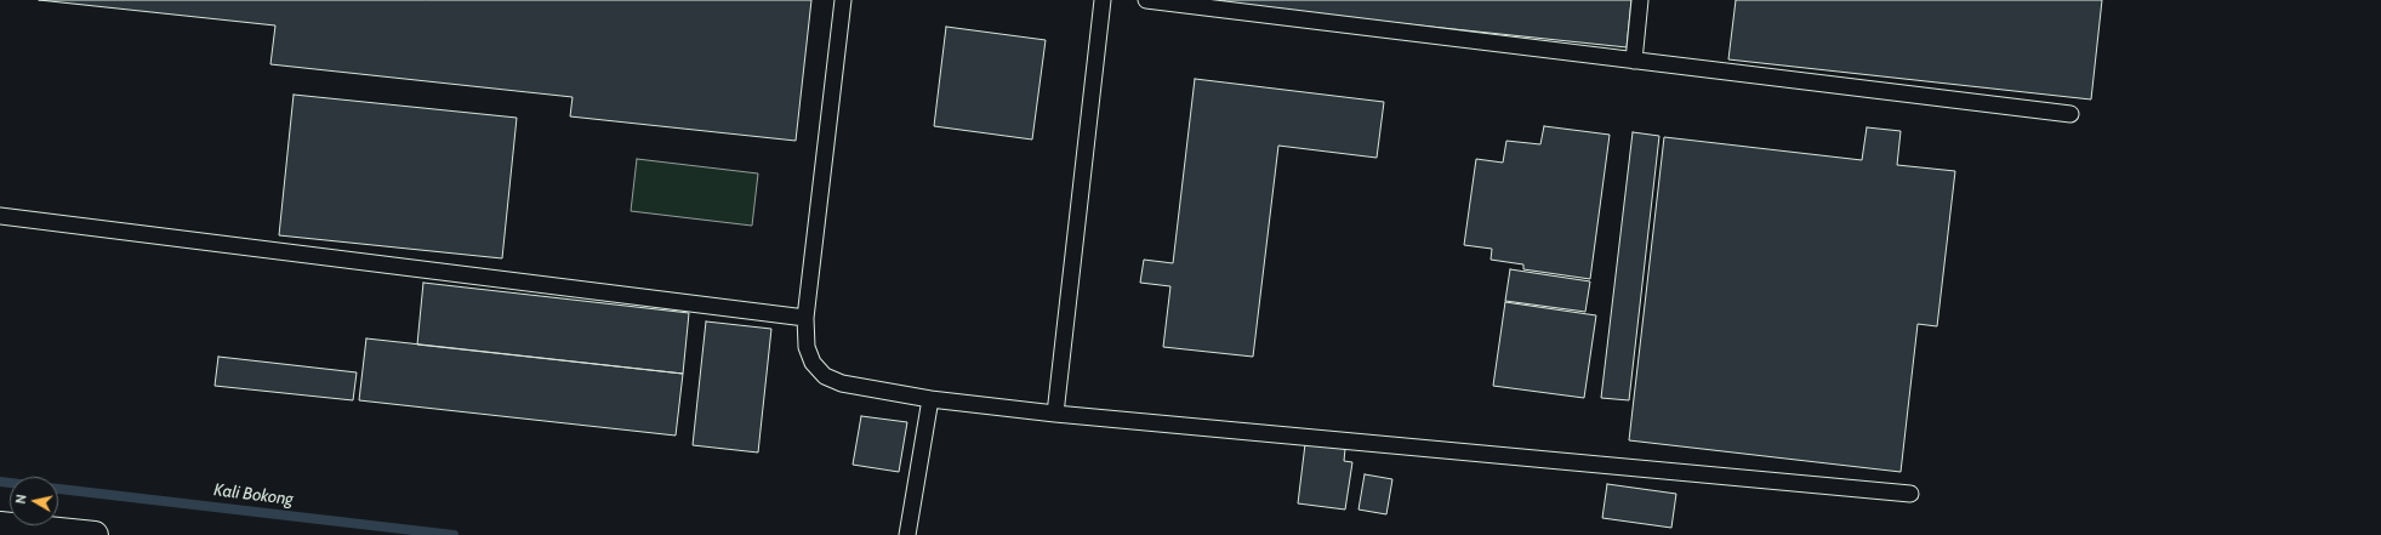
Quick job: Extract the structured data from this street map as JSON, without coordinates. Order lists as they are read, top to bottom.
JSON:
{
  "water": ["Kali Bokong"],
  "north": "left"
}
